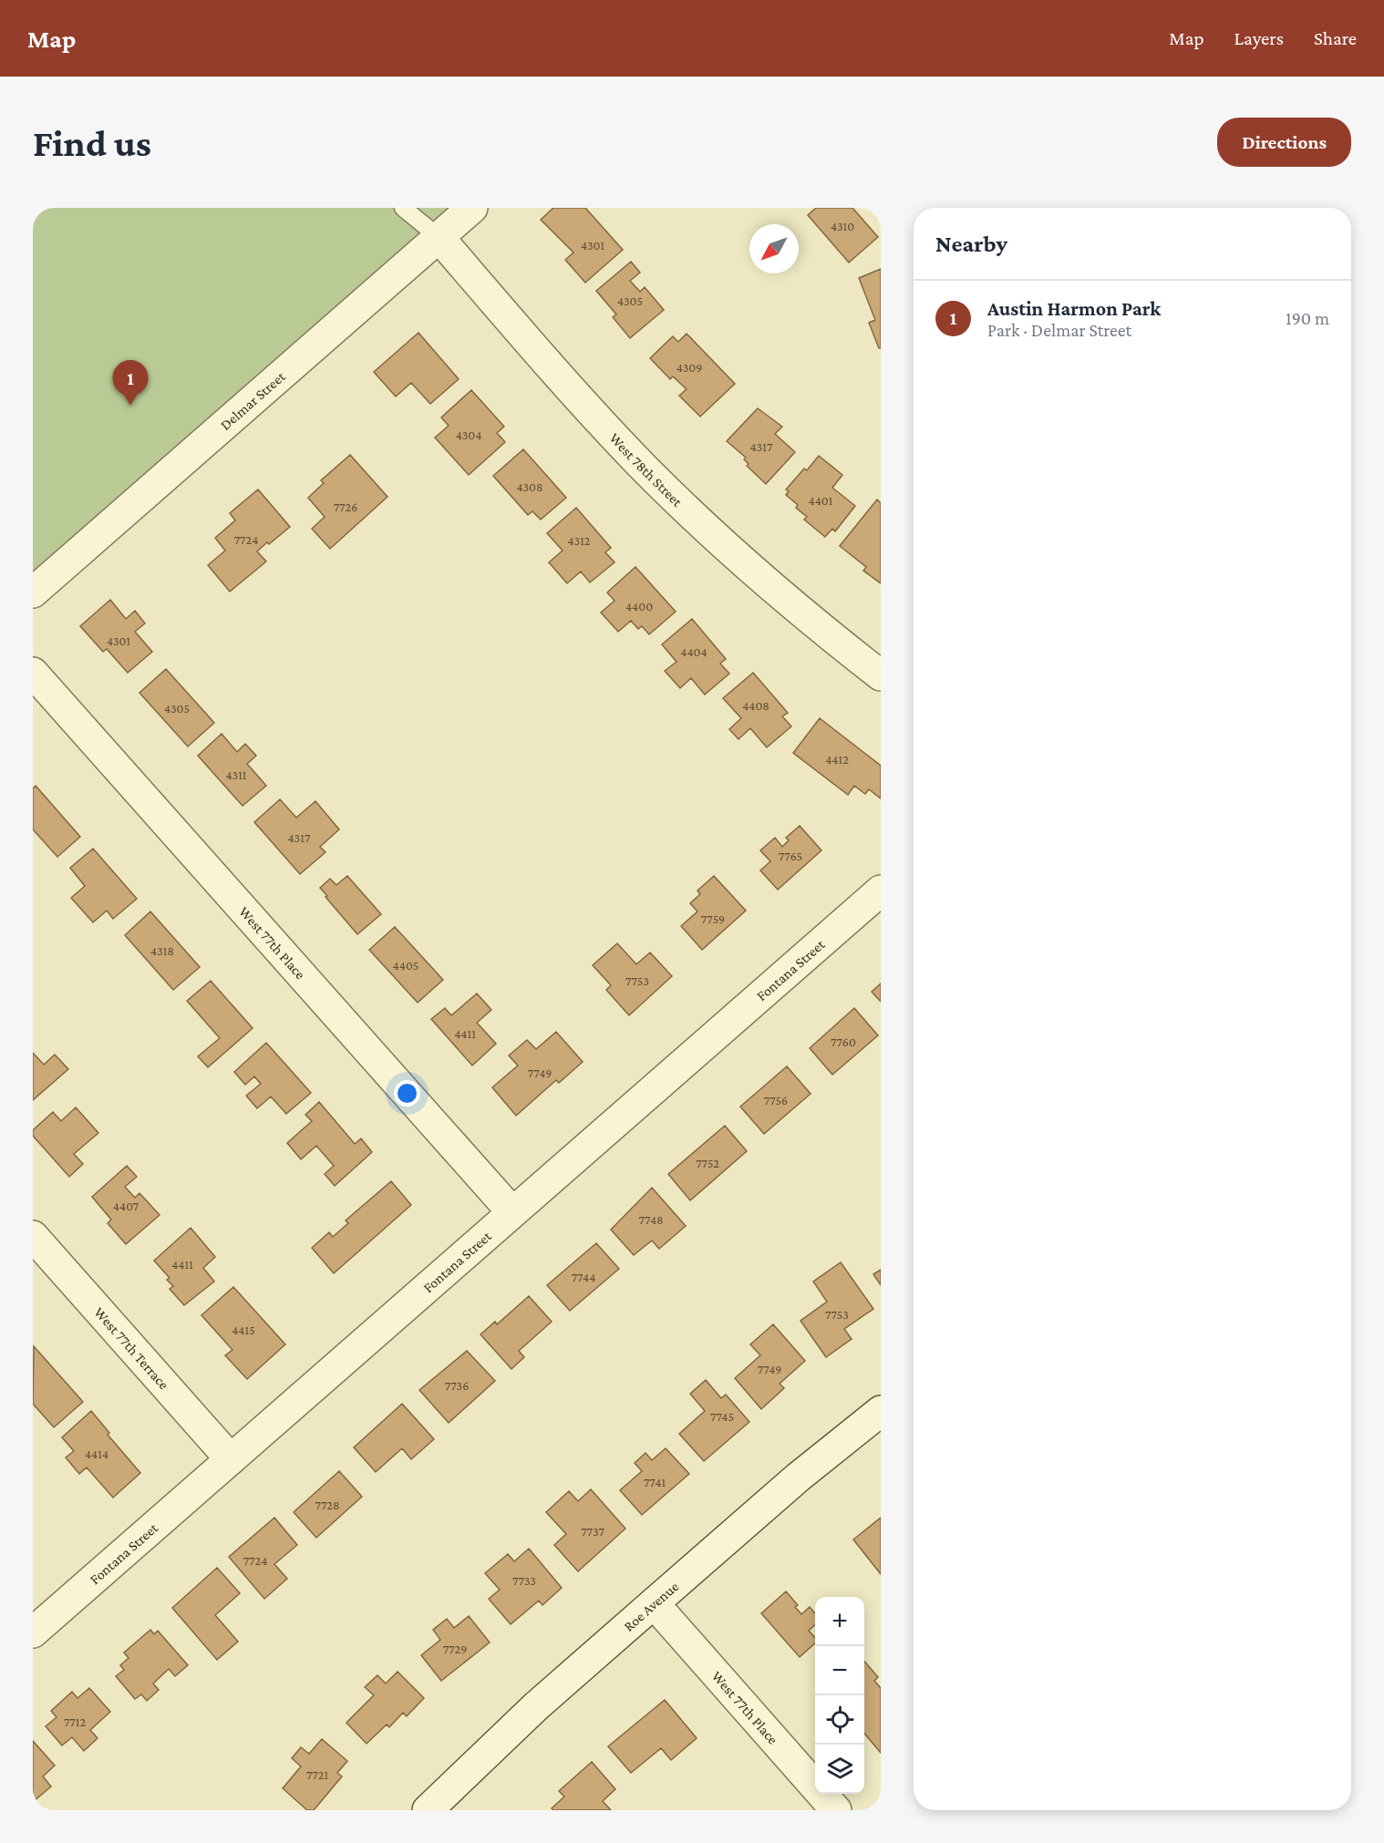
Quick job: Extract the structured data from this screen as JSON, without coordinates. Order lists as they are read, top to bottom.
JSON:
{
  "streets": {
    "street": [
      "Delmar Street",
      "West 78th Street",
      "West 77th Place",
      "Fontana Street",
      "West 77th Terrace",
      "Roe Avenue"
    ]
  },
  "crossings": [
    ["Delmar Street", "West 78th Street"],
    ["West 77th Place", "Fontana Street"],
    ["West 77th Place", "Roe Avenue"],
    ["Fontana Street", "West 77th Terrace"]
  ],
  "house_numbers": [
    "4310",
    "4301",
    "4305",
    "4309",
    "4304",
    "4317",
    "4308",
    "4401",
    "7726",
    "7724",
    "4312",
    "4400",
    "4301",
    "4404",
    "4408",
    "4305",
    "4412",
    "4311",
    "4317",
    "7765",
    "7759",
    "4318",
    "4405",
    "7753",
    "4411",
    "7760",
    "7749",
    "7756",
    "7752",
    "4407",
    "7748",
    "4411",
    "7744",
    "7753",
    "4415",
    "7749",
    "7736",
    "7745",
    "4414",
    "7741",
    "7728",
    "7737",
    "7724",
    "7733",
    "7729",
    "7712",
    "7721"
  ],
  "north": "bottom left",
  "page": {
    "header": "Map",
    "nav": ["Map", "Layers", "Share"],
    "buttons": "Directions",
    "title": "Find us",
    "heading": "Nearby",
    "list": [
      {
        "mark": "1",
        "name": "Austin Harmon Park",
        "note": "Park · Delmar Street",
        "value": "190 m"
      }
    ],
    "pins": "1",
    "map_buttons": ["+", "−"]
  }
}
